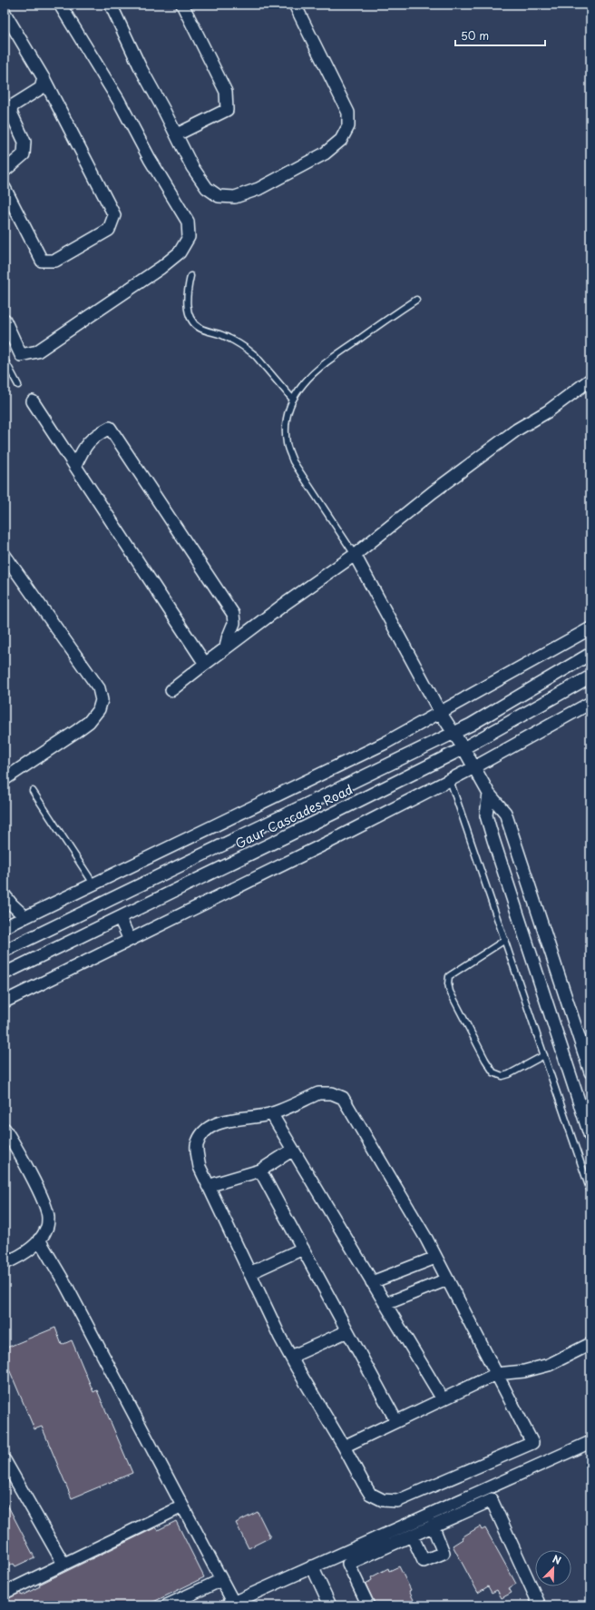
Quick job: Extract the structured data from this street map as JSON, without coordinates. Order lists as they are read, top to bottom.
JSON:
{
  "streets": {
    "street": ["Gaur Cascades Road"]
  },
  "scale_bar": "50 m",
  "north": "top right"
}
